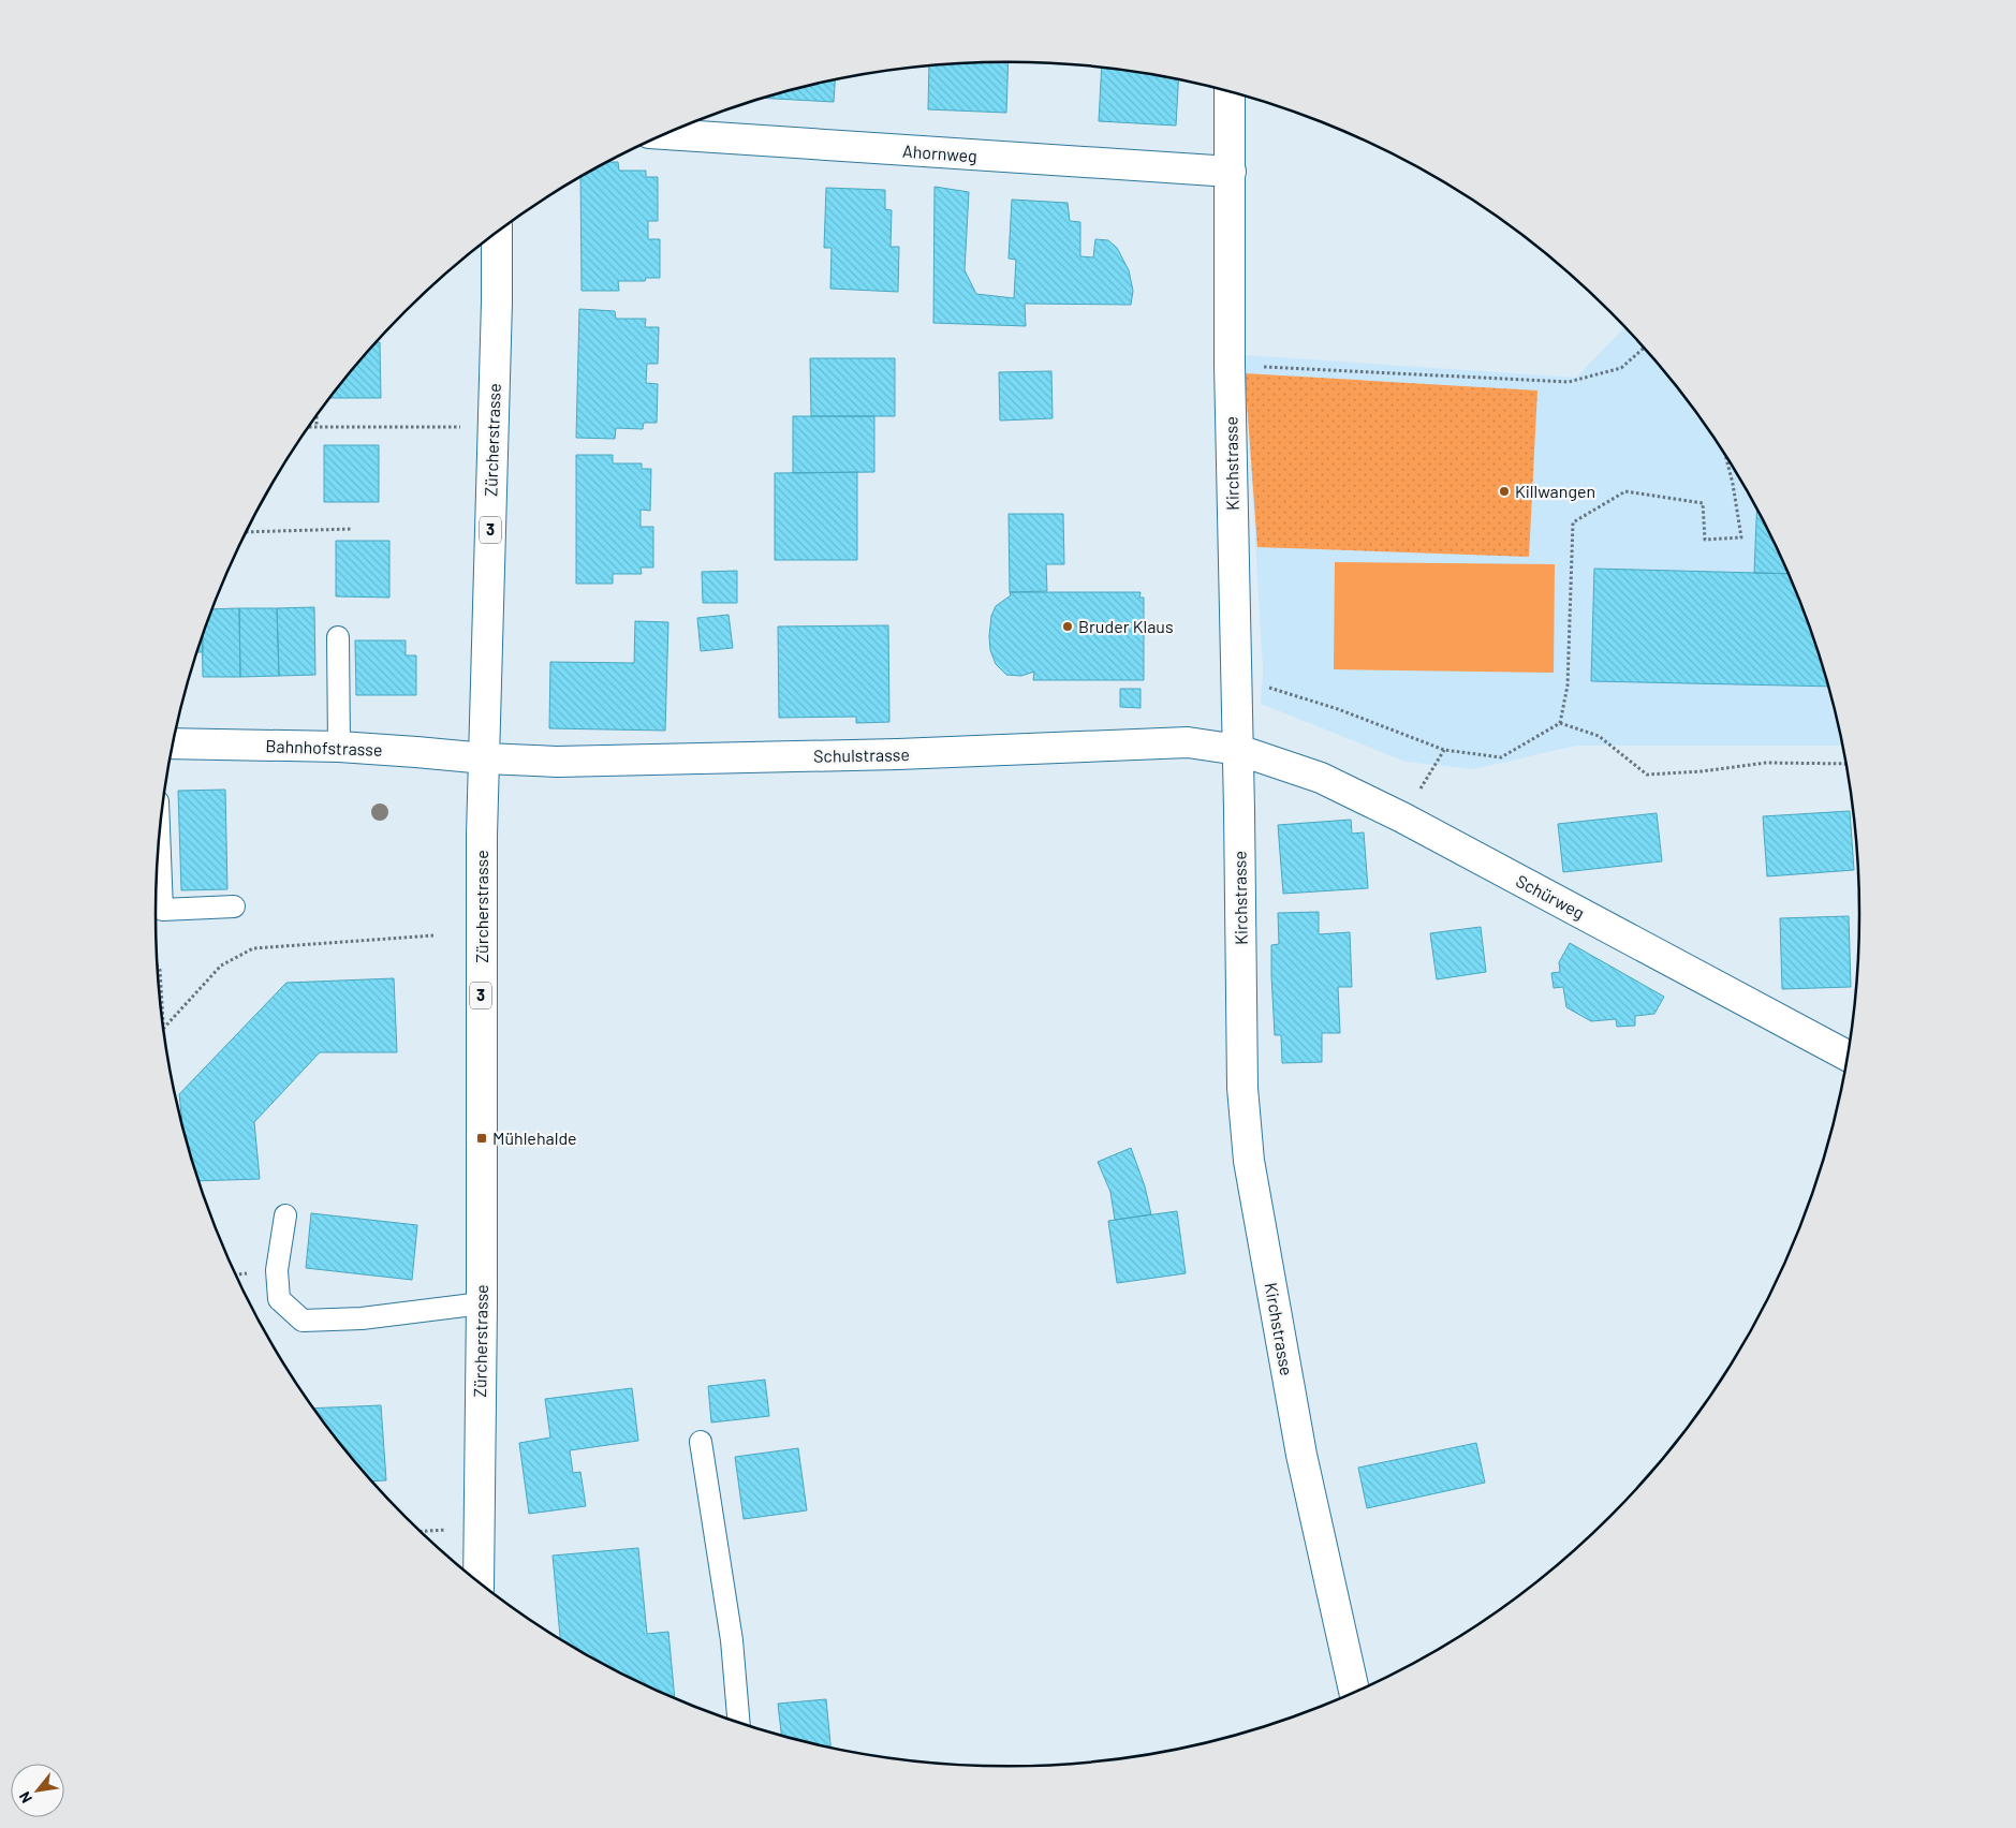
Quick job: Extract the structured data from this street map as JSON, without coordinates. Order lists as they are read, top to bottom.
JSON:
{
  "streets": {
    "street": [
      "Ahornweg",
      "Zürcherstrasse",
      "Kirchstrasse",
      "3",
      "Bahnhofstrasse",
      "Schulstrasse",
      "Schürweg"
    ]
  },
  "crossings": [
    ["Ahornweg", "Kirchstrasse"],
    ["Zürcherstrasse", "Bahnhofstrasse"],
    ["Zürcherstrasse", "Schulstrasse"],
    ["Kirchstrasse", "Schulstrasse"],
    ["Kirchstrasse", "Schürweg"],
    ["Bahnhofstrasse", "Schulstrasse"],
    ["Schulstrasse", "Schürweg"]
  ],
  "places": {
    "other": ["Killwangen", "Bruder Klaus"],
    "transit": ["Mühlehalde"]
  },
  "north": "bottom left"
}
